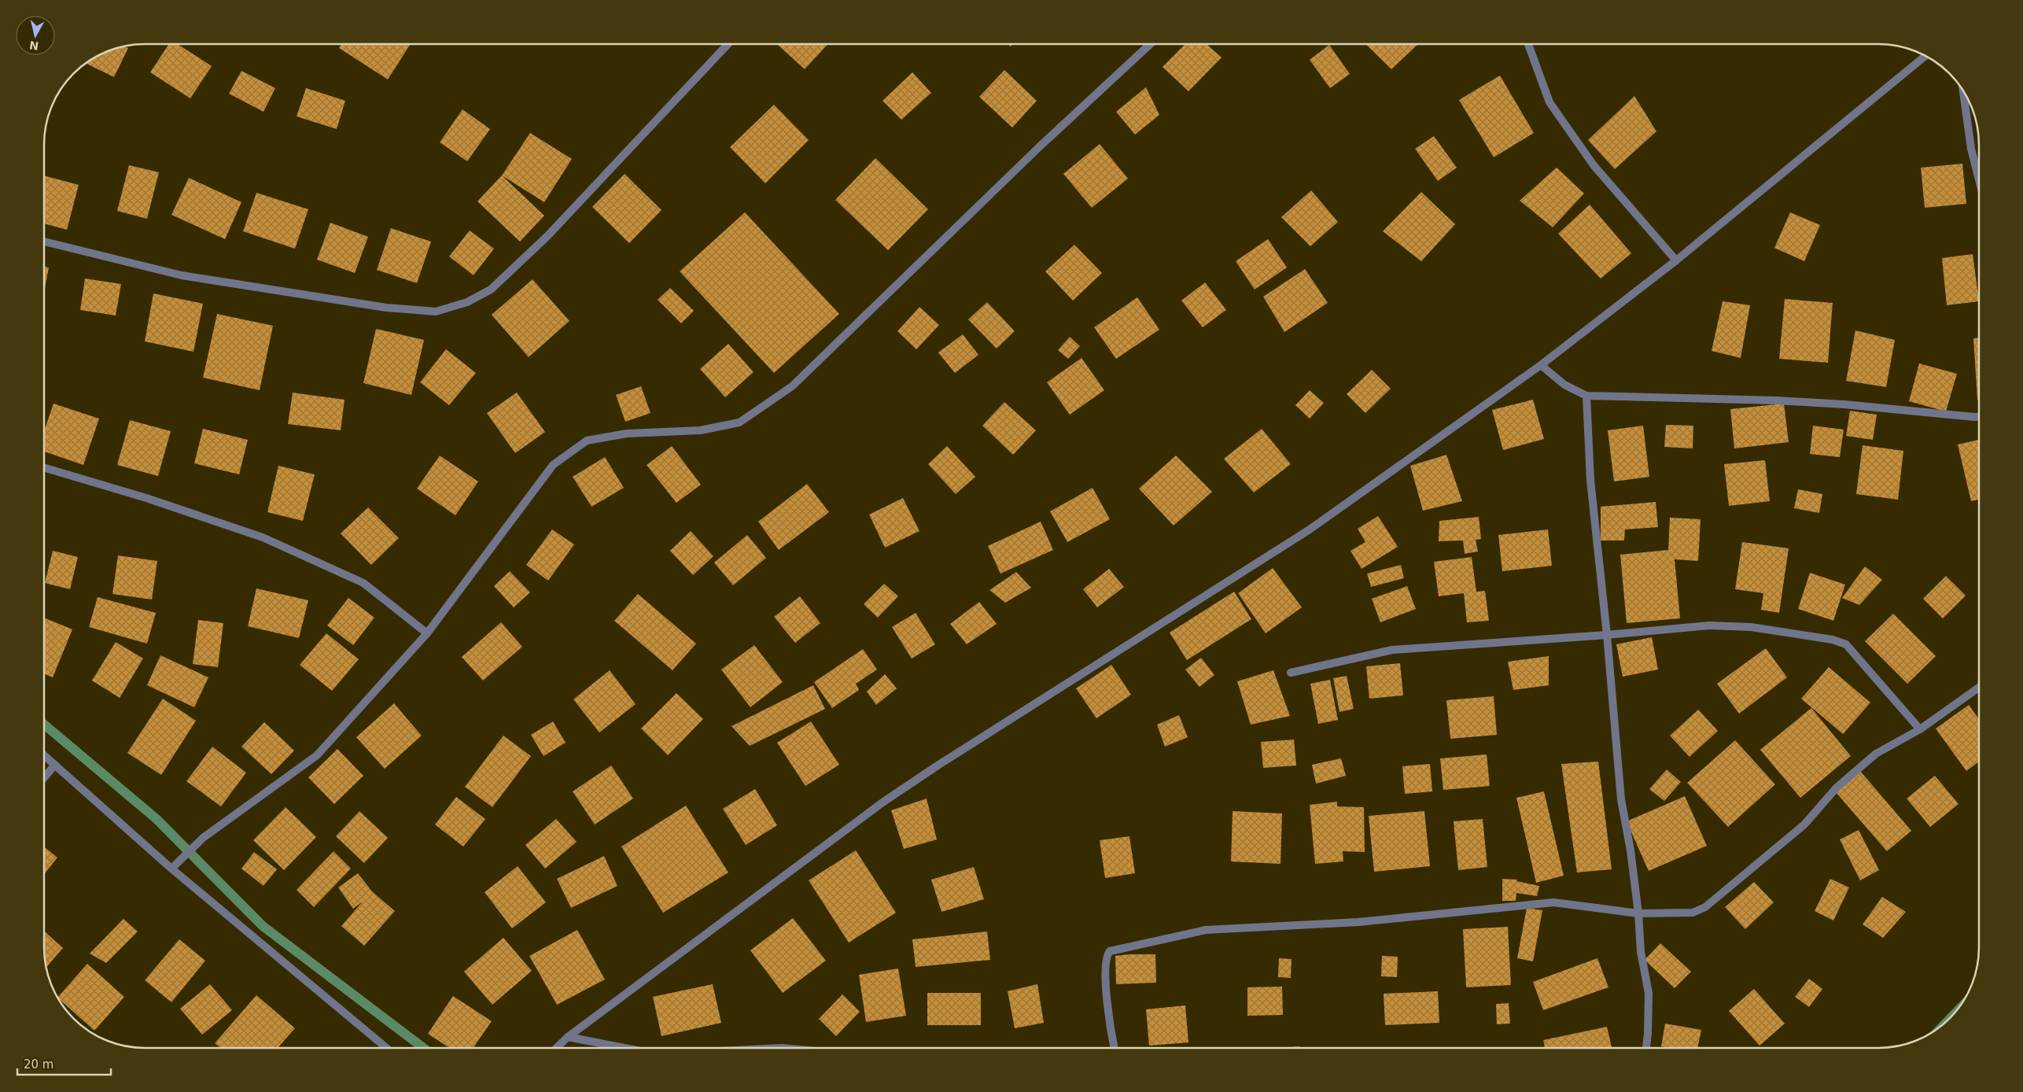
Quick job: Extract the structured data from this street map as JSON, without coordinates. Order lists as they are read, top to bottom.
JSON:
{
  "scale_bar": "20 m",
  "north": "bottom"
}
